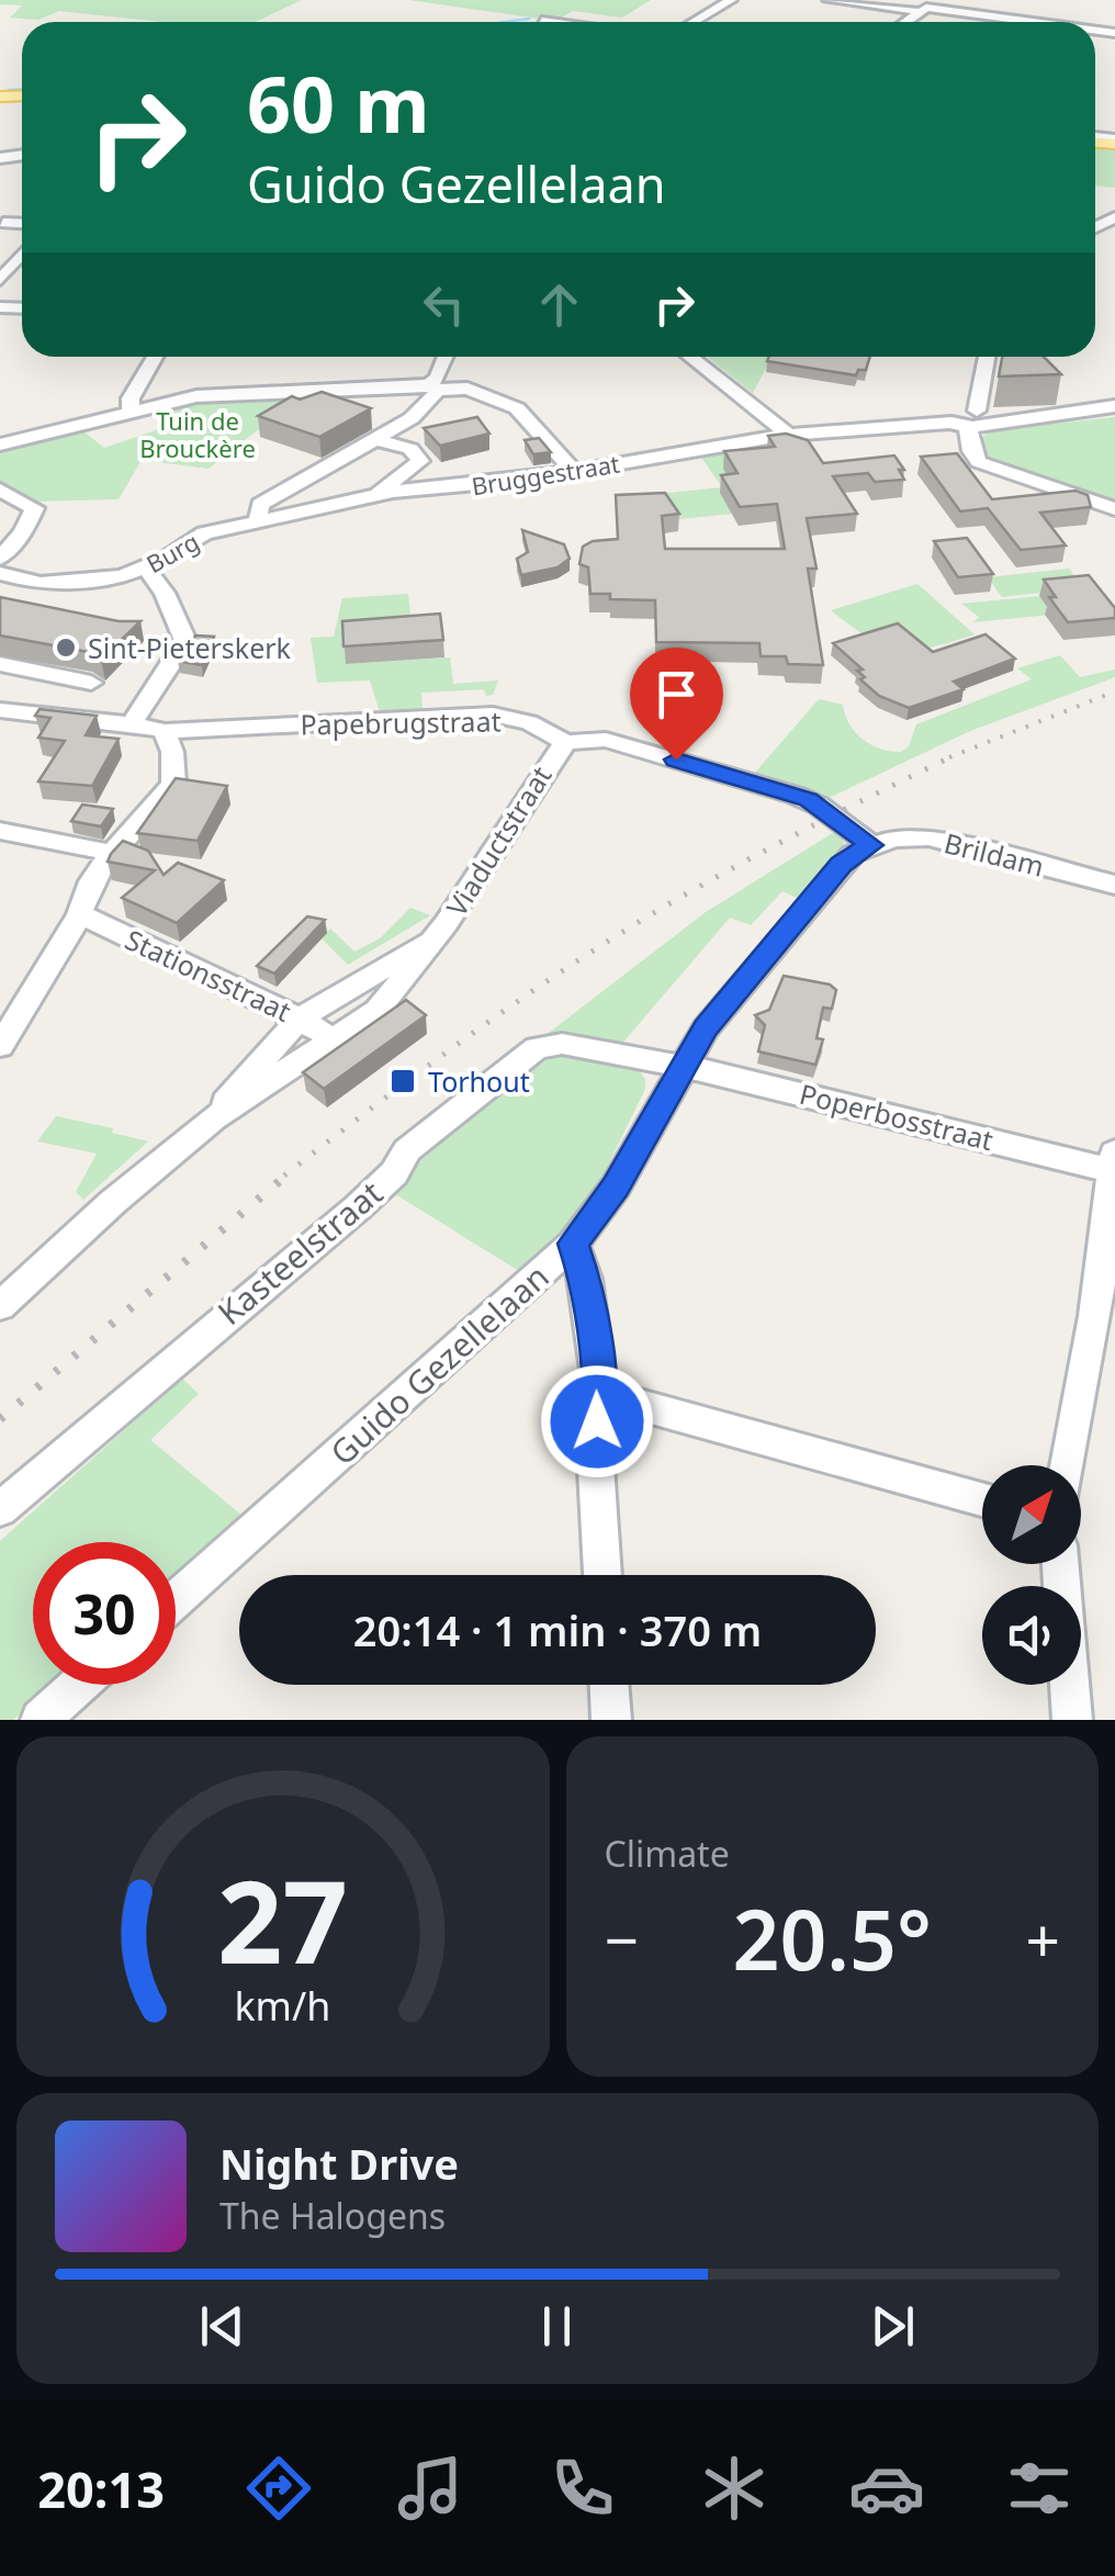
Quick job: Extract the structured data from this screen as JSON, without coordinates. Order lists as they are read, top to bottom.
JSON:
{
  "streets": {
    "street": [
      "Bruggestraat",
      "Burg",
      "Papebrugstraat",
      "Viaductstraat",
      "Brildam",
      "Stationsstraat",
      "Poperbosstraat",
      "Kasteelstraat",
      "Guido Gezellelaan"
    ]
  },
  "crossings": [
    ["Bruggestraat", "Burg"],
    ["Papebrugstraat", "Viaductstraat"],
    ["Papebrugstraat", "Brildam"],
    ["Papebrugstraat", "Guido Gezellelaan"],
    ["Viaductstraat", "Stationsstraat"],
    ["Brildam", "Guido Gezellelaan"],
    ["Poperbosstraat", "Kasteelstraat"],
    ["Poperbosstraat", "Guido Gezellelaan"],
    ["Kasteelstraat", "Guido Gezellelaan"]
  ],
  "parks": ["Tuin de Brouckère"],
  "places": {
    "other": ["Sint-Pieterskerk"],
    "transit": ["Torhout"]
  },
  "north": "top right",
  "page": {
    "turn": ["60 m", "Guido Gezellelaan"],
    "limit": "30",
    "trip": "20:14 · 1 min · 370 m",
    "tile": "Climate",
    "heat": ["−", "20.5°", "+"],
    "song": ["Night Drive", "The Halogens"],
    "tabs": "20:13",
    "gauge": ["27", "km/h"]
  }
}
